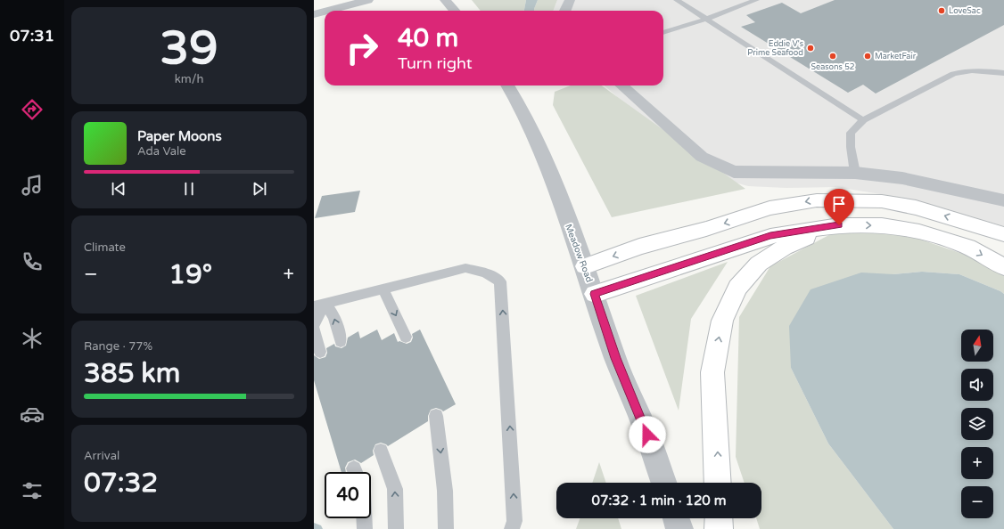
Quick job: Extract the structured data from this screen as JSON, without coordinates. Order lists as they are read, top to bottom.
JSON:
{
  "streets": {
    "street": ["Meadow Road"]
  },
  "places": [
    "LoveSac",
    "Eddie V's Prime Seafood",
    "Seasons 52",
    "MarketFair"
  ],
  "north": "top",
  "page": {
    "tabs": "07:31",
    "tile": [
      ["39", "km/h"],
      "Climate",
      ["Range · 77%", "385 km"],
      ["Arrival", "07:32"]
    ],
    "turn": ["40 m", "Turn right"],
    "song": ["Paper Moons", "Ada Vale"],
    "heat": ["−", "19°", "+"],
    "map_buttons": ["+", "−"],
    "limit": "40",
    "trip": "07:32 · 1 min · 120 m"
  }
}
